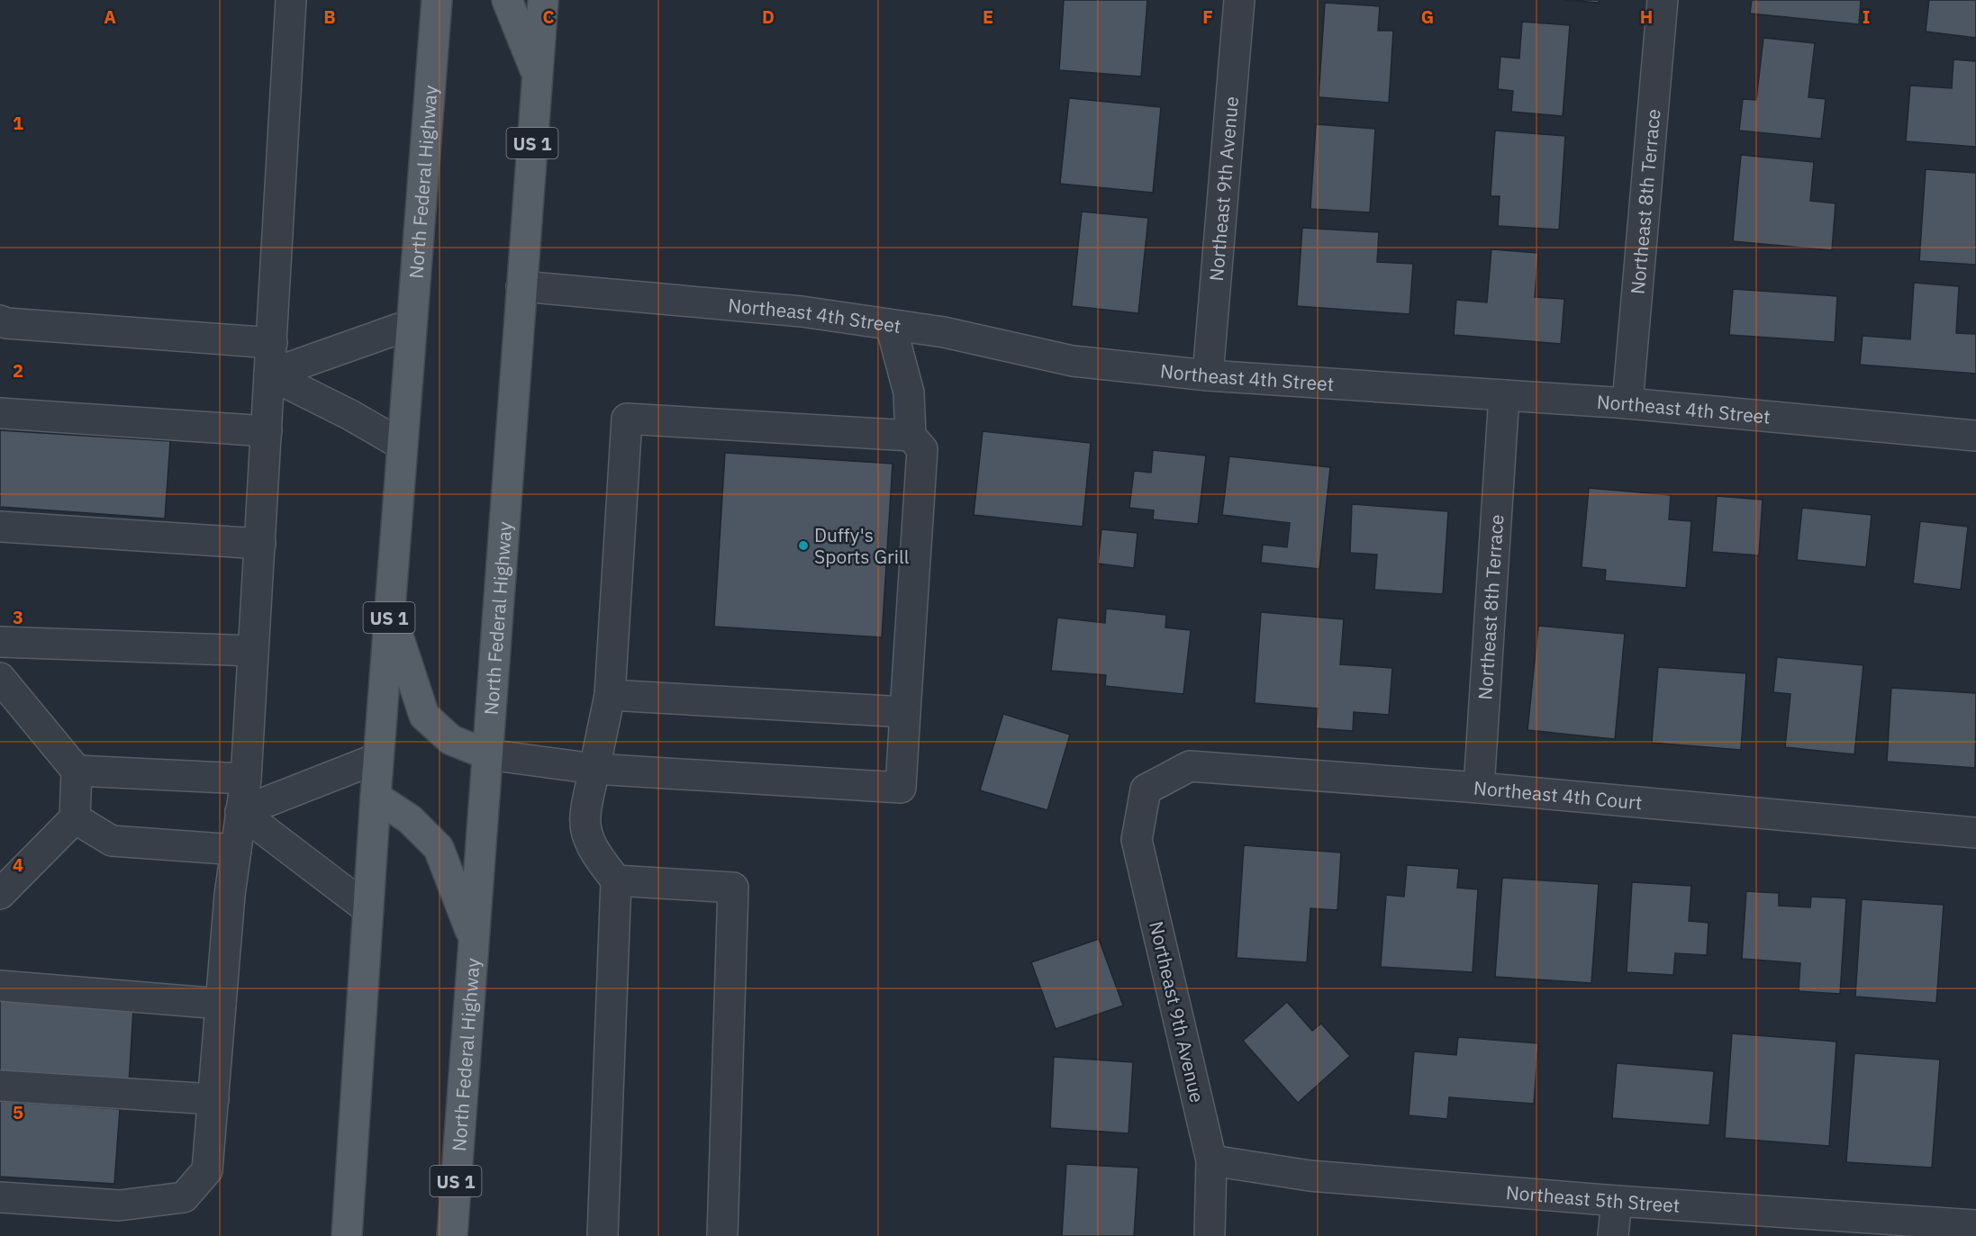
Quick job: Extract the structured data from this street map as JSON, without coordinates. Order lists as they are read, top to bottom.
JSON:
{
  "streets": {
    "main road": ["US 1", "North Federal Highway"],
    "street": [
      "Northeast 9th Avenue",
      "Northeast 8th Terrace",
      "Northeast 4th Street",
      "Northeast 4th Court",
      "Northeast 5th Street"
    ]
  },
  "crossings": [
    ["North Federal Highway", "Northeast 4th Street"],
    ["Northeast 9th Avenue", "Northeast 4th Street"],
    ["Northeast 9th Avenue", "Northeast 4th Court"],
    ["Northeast 9th Avenue", "Northeast 5th Street"],
    ["Northeast 8th Terrace", "Northeast 4th Street"],
    ["Northeast 8th Terrace", "Northeast 4th Court"]
  ],
  "places": ["Duffy's Sports Grill"],
  "grid": {
    "columns": [
      "A",
      "B",
      "C",
      "D",
      "E",
      "F",
      "G",
      "H",
      "I"
    ],
    "rows": [
      "1",
      "2",
      "3",
      "4",
      "5"
    ]
  }
}
